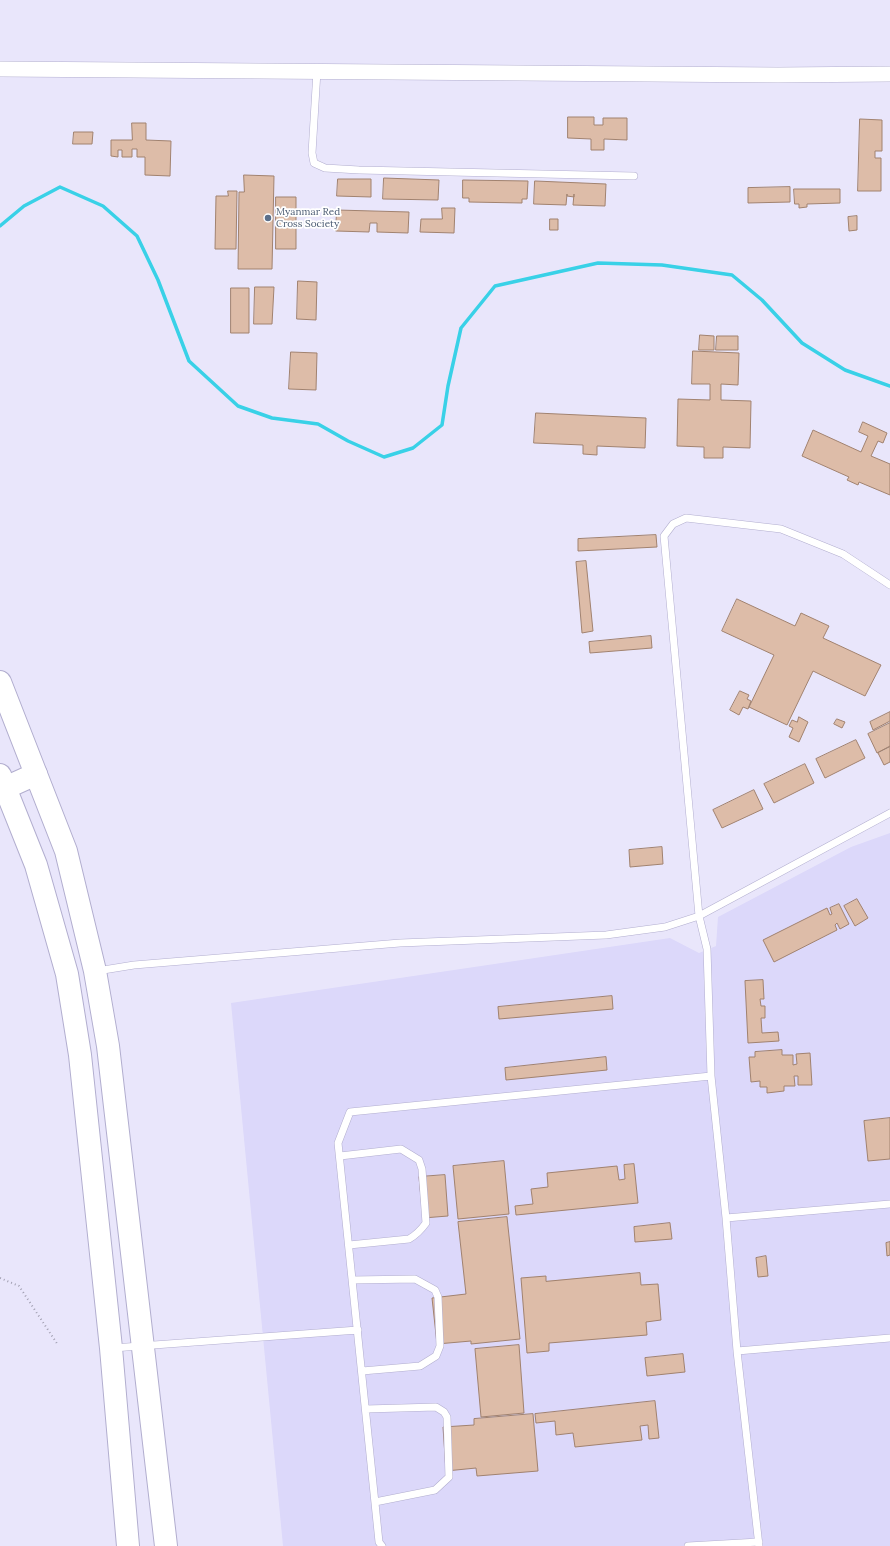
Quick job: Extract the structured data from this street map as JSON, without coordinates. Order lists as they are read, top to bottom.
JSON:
{
  "places": ["Myanmar Red Cross Society"]
}
